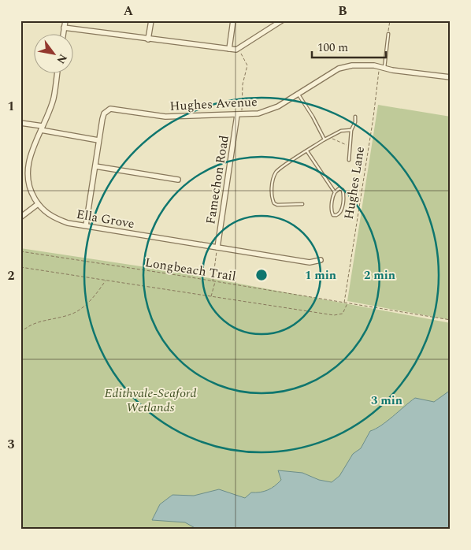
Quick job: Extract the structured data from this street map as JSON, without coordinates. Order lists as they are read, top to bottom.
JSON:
{
  "streets": {
    "street": ["Hughes Avenue", "Famechon Road", "Ella Grove"],
    "path": ["Hughes Lane", "Longbeach Trail"]
  },
  "crossings": [
    ["Hughes Avenue", "Famechon Road"],
    ["Hughes Avenue", "Hughes Lane"],
    ["Hughes Avenue", "Ella Grove"],
    ["Famechon Road", "Ella Grove"],
    ["Hughes Lane", "Longbeach Trail"]
  ],
  "parks": ["Edithvale-Seaford Wetlands"],
  "scale_bar": "100 m",
  "north": "bottom right",
  "grid": {
    "columns": ["A", "B"],
    "rows": ["1", "2", "3"]
  },
  "rings": ["1 min", "2 min", "3 min"]
}
